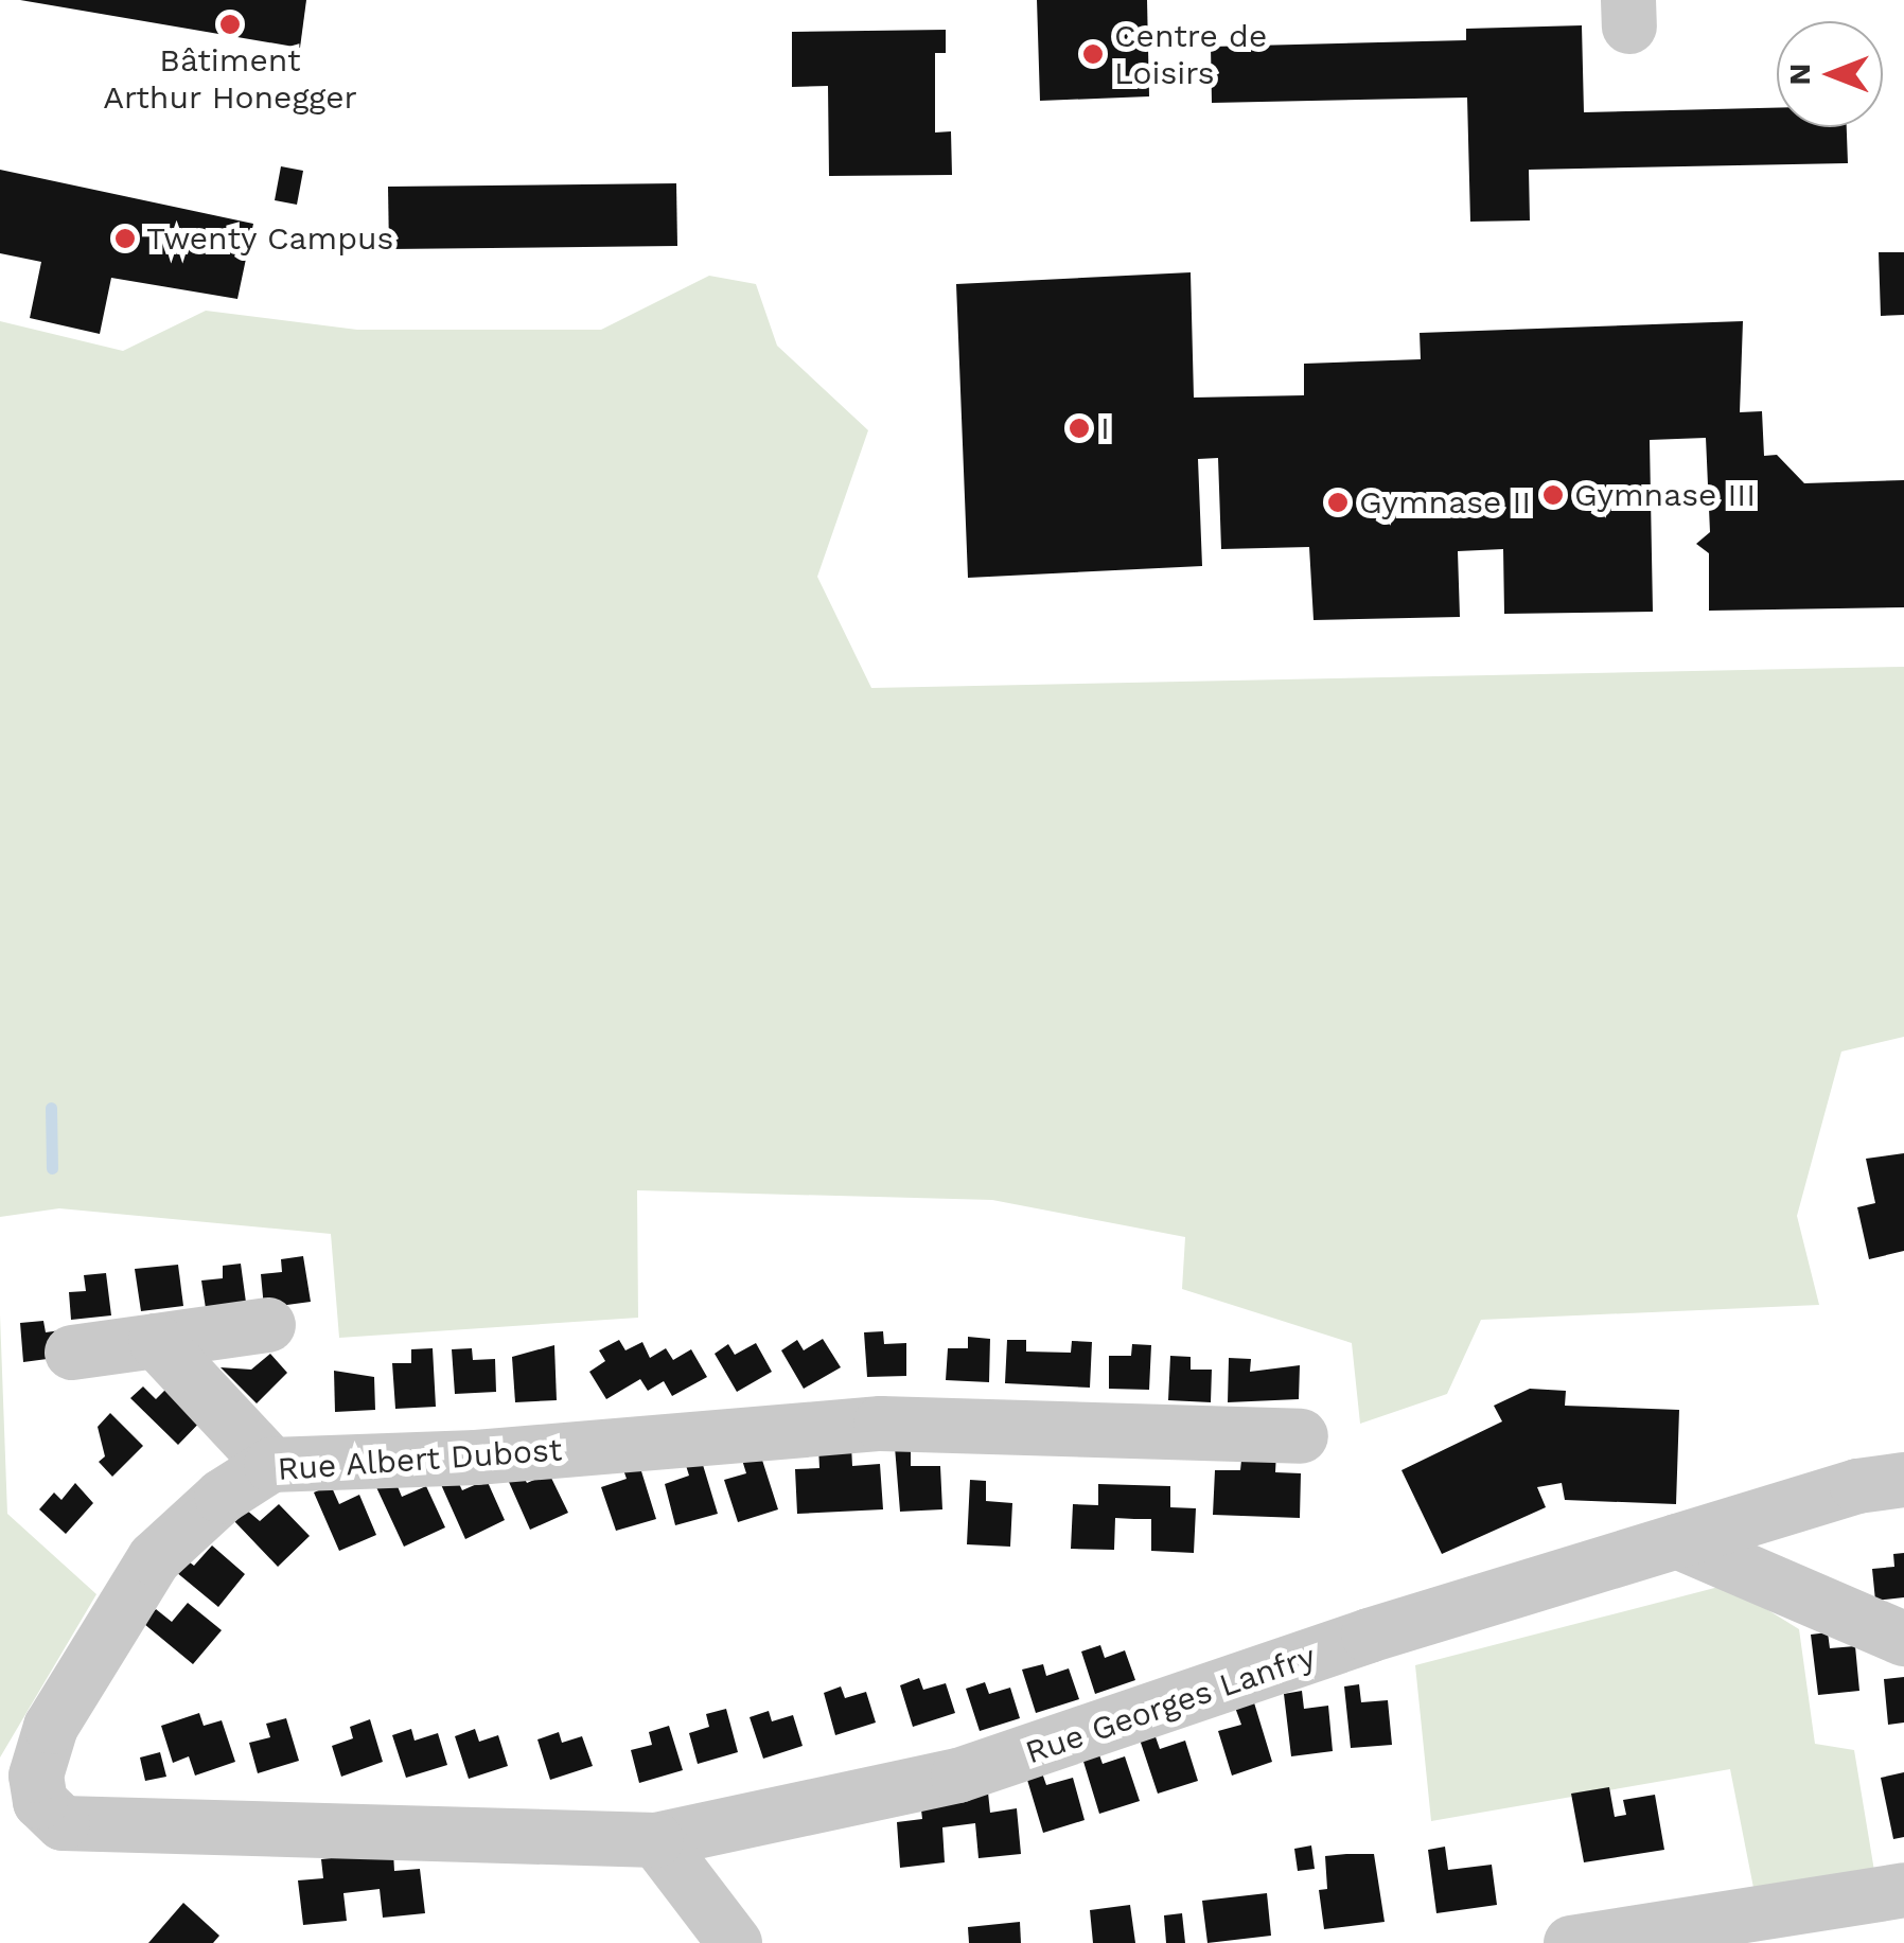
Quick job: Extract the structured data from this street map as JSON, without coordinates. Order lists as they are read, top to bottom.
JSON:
{
  "streets": {
    "street": ["Rue Albert Dubost", "Rue Georges Lanfry"]
  },
  "crossings": [
    ["Rue Albert Dubost", "Rue Georges Lanfry"]
  ],
  "places": [
    "Bâtiment Arthur Honegger",
    "Centre de Loisirs",
    "Twenty Campus",
    "I",
    "Gymnase III",
    "Gymnase II"
  ],
  "north": "left"
}
